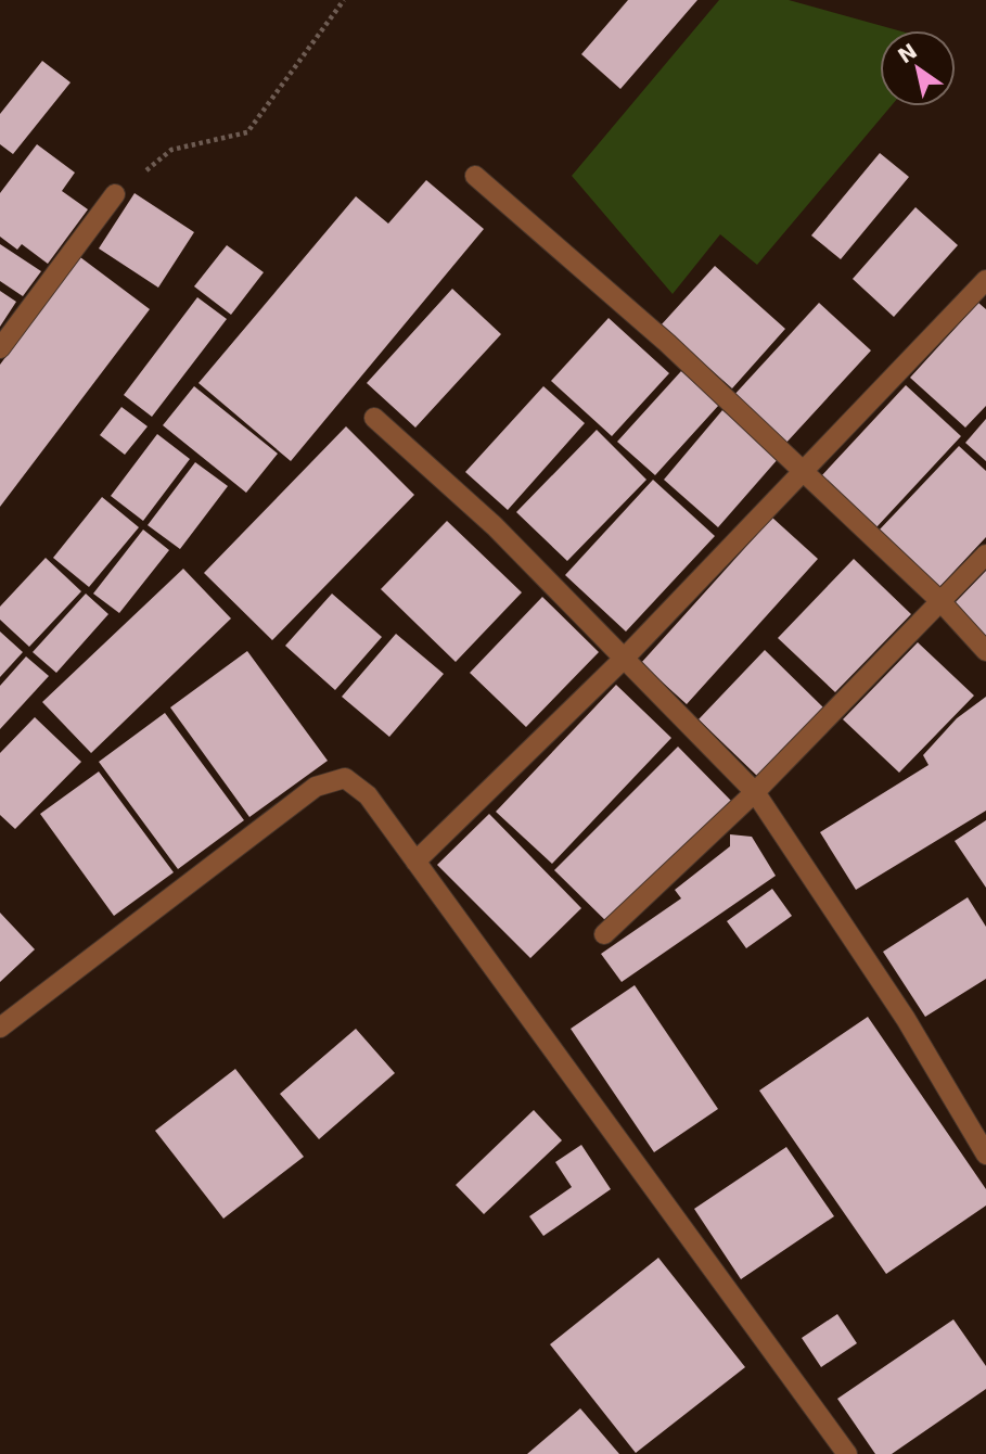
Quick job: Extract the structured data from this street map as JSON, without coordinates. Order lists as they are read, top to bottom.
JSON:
{
  "north": "top left"
}
